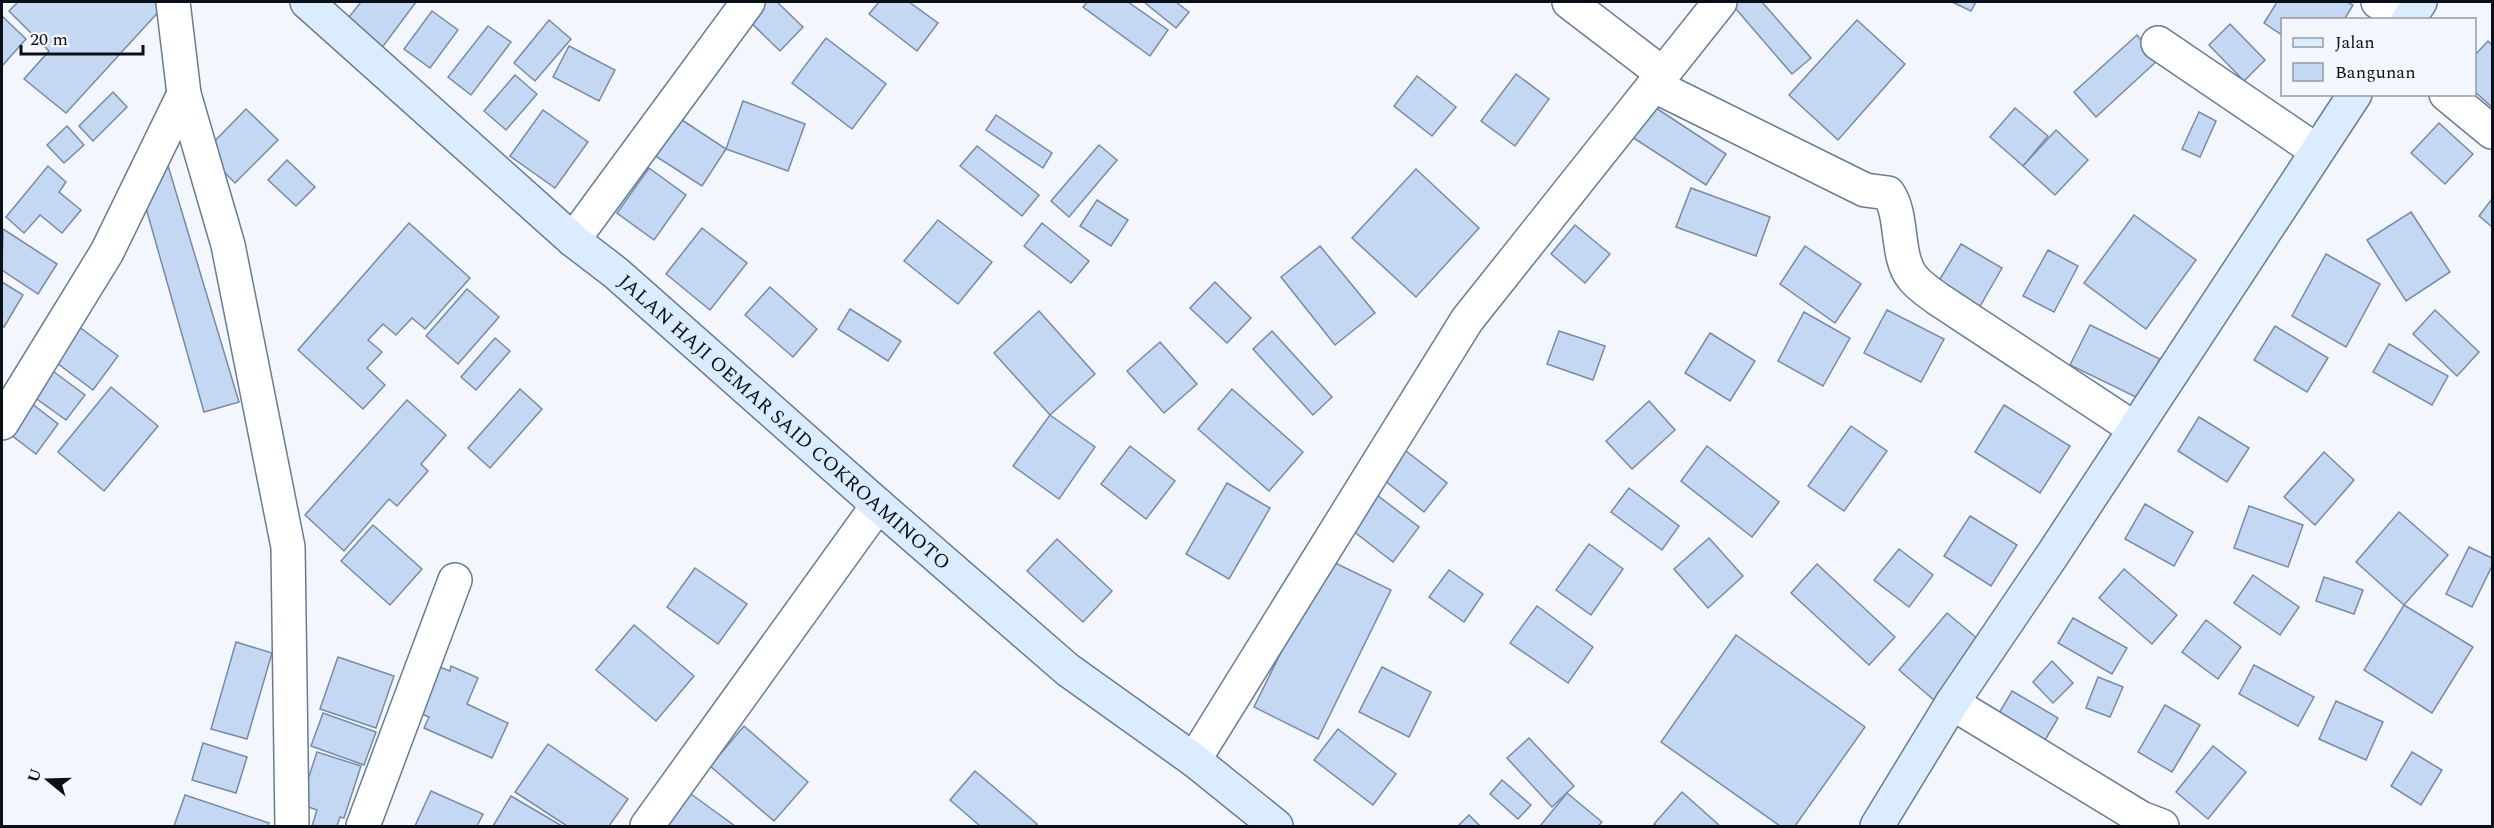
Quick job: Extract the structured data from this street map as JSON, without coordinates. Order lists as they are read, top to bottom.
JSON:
{
  "streets": {
    "main road": ["JALAN HAJI OEMAR SAID COKROAMINOTO"]
  },
  "legend": ["Jalan", "Bangunan"],
  "scale_bar": "20 m",
  "north": "left"
}
